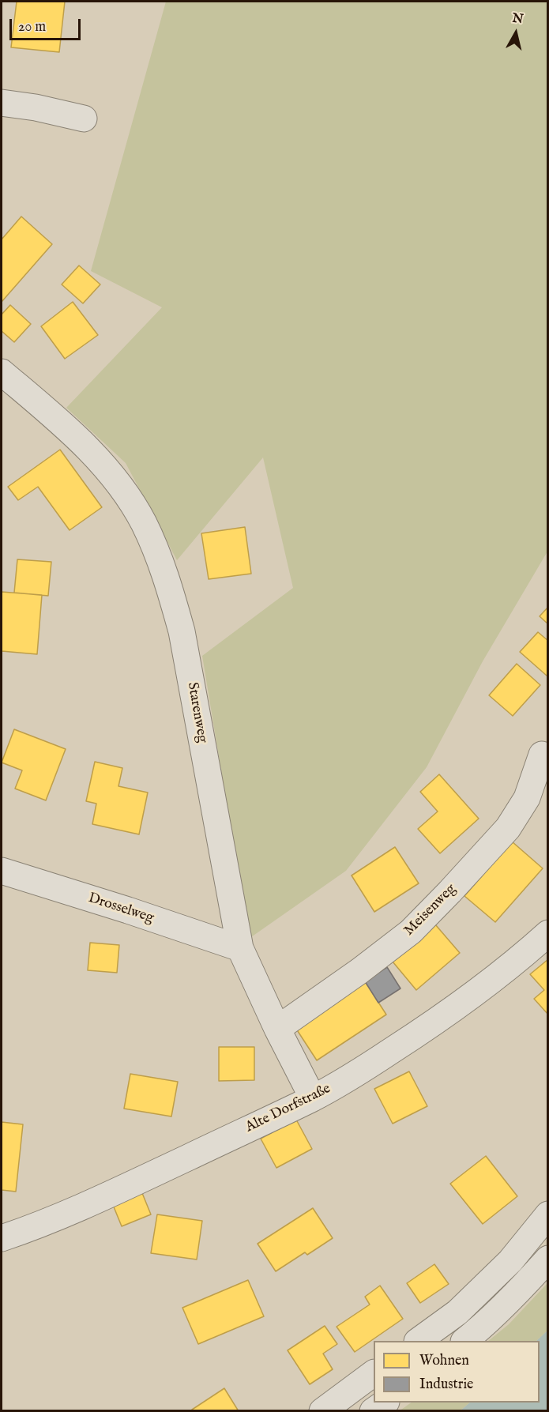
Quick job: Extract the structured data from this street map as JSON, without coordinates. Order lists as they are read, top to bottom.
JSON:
{
  "streets": {
    "street": [
      "Starenweg",
      "Drosselweg",
      "Meisenweg",
      "Alte Dorfstraße"
    ]
  },
  "crossings": [
    ["Starenweg", "Drosselweg"],
    ["Starenweg", "Meisenweg"],
    ["Starenweg", "Alte Dorfstraße"]
  ],
  "legend": ["Wohnen", "Industrie"],
  "scale_bar": "20 m",
  "north": "top"
}
